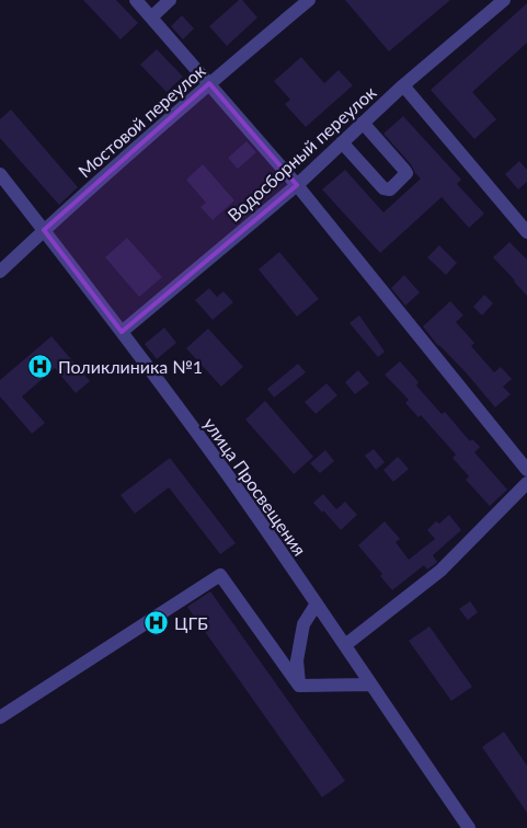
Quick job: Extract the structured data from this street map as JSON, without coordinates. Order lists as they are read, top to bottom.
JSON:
{
  "streets": {
    "street": ["Мостовой переулок", "Водосборный переулок", "улица Просвещения"]
  },
  "crossings": [
    ["Мостовой переулок", "улица Просвещения"],
    ["Водосборный переулок", "улица Просвещения"]
  ],
  "places": {
    "hospital": ["Поликлиника №1", "ЦГБ"]
  }
}
